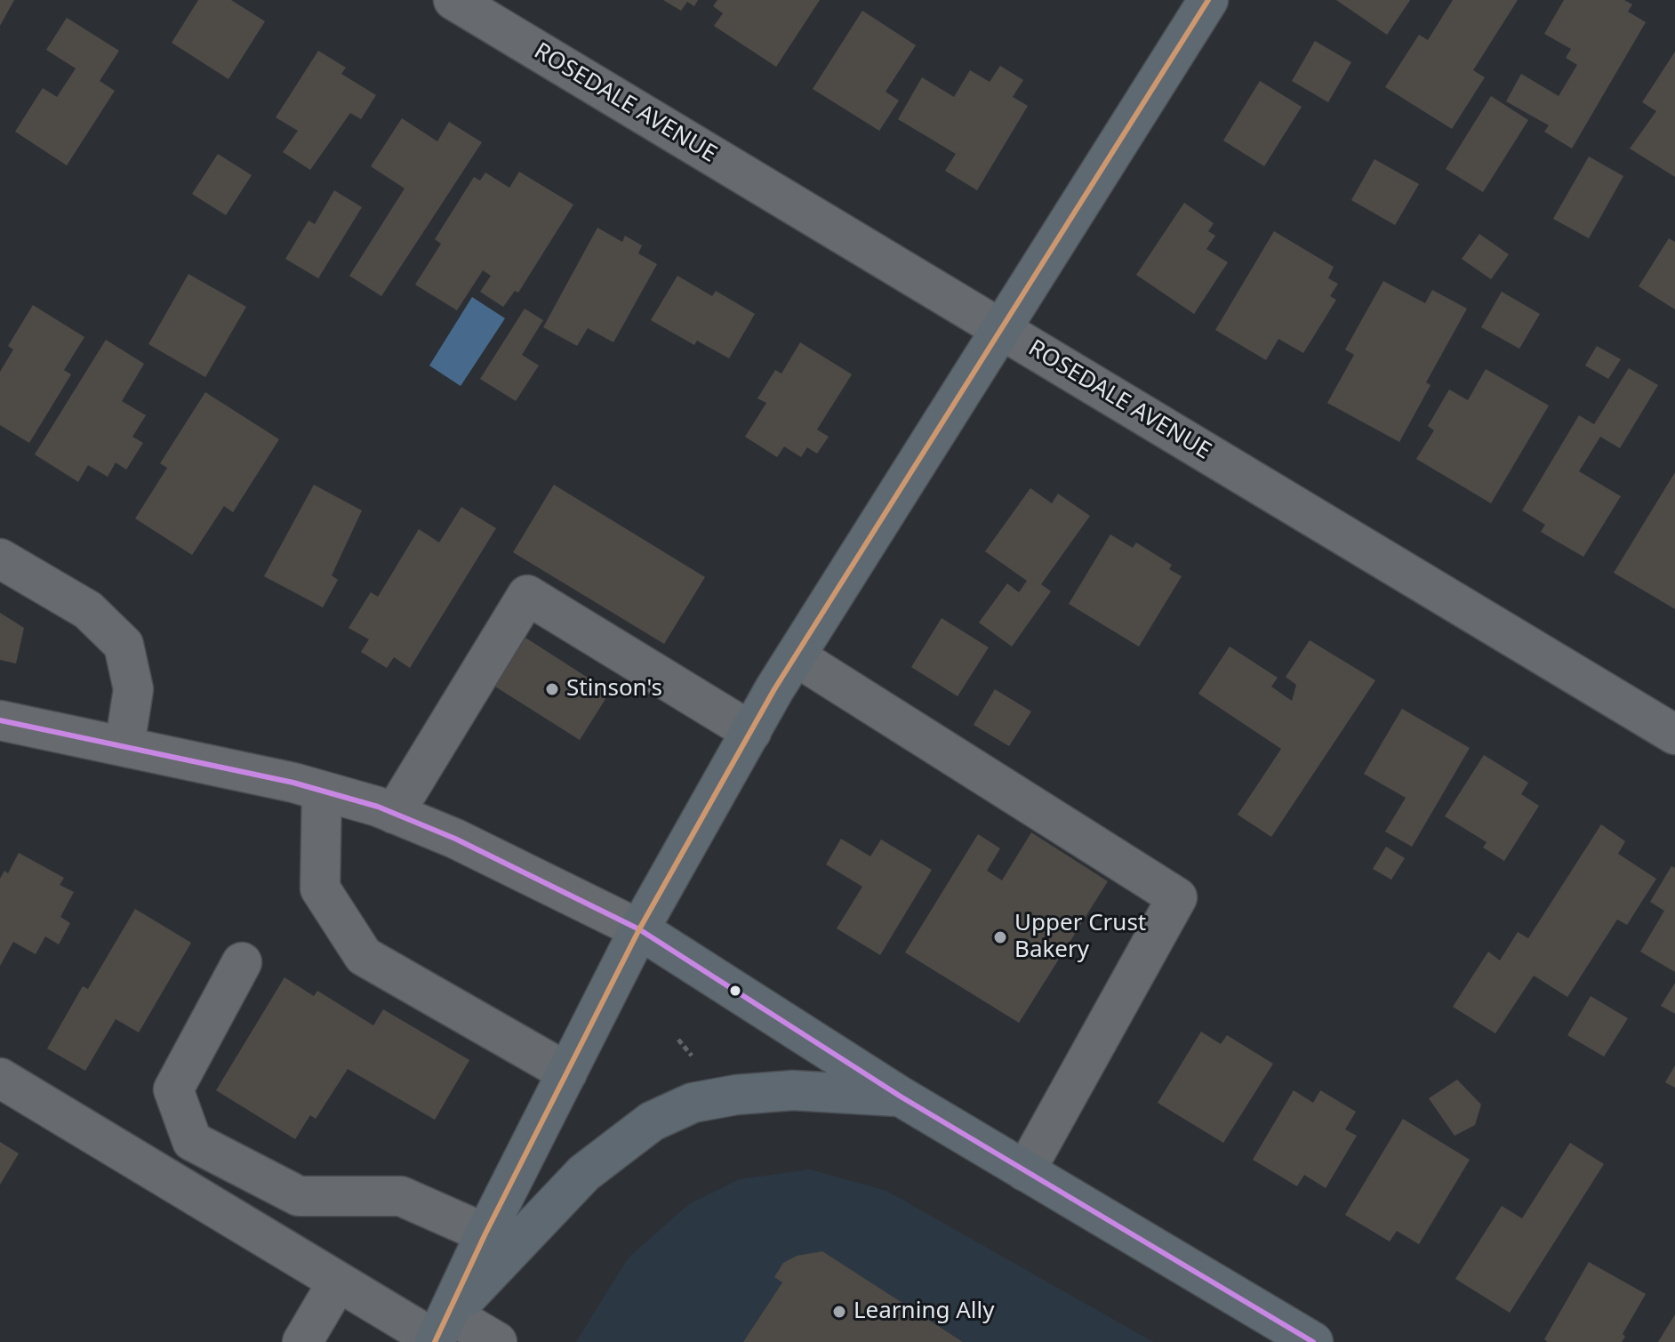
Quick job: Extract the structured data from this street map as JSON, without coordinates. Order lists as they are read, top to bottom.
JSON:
{
  "streets": {
    "street": ["ROSEDALE AVENUE"]
  },
  "places": ["Stinson's", "Upper Crust Bakery", "Learning Ally"]
}
